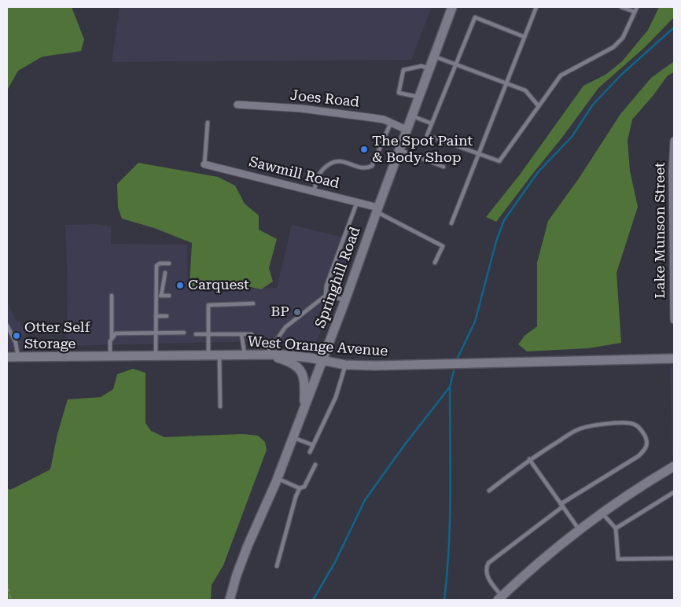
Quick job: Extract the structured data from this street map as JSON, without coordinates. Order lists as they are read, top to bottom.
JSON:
{
  "streets": {
    "main road": ["Springhill Road", "West Orange Avenue"],
    "street": ["Joes Road", "Sawmill Road", "Lake Munson Street"]
  },
  "crossings": [
    ["Joes Road", "Springhill Road"],
    ["Sawmill Road", "Springhill Road"],
    ["Springhill Road", "West Orange Avenue"]
  ],
  "places": [
    "The Spot Paint & Body Shop",
    "Carquest",
    "BP",
    "Otter Self Storage"
  ]
}
